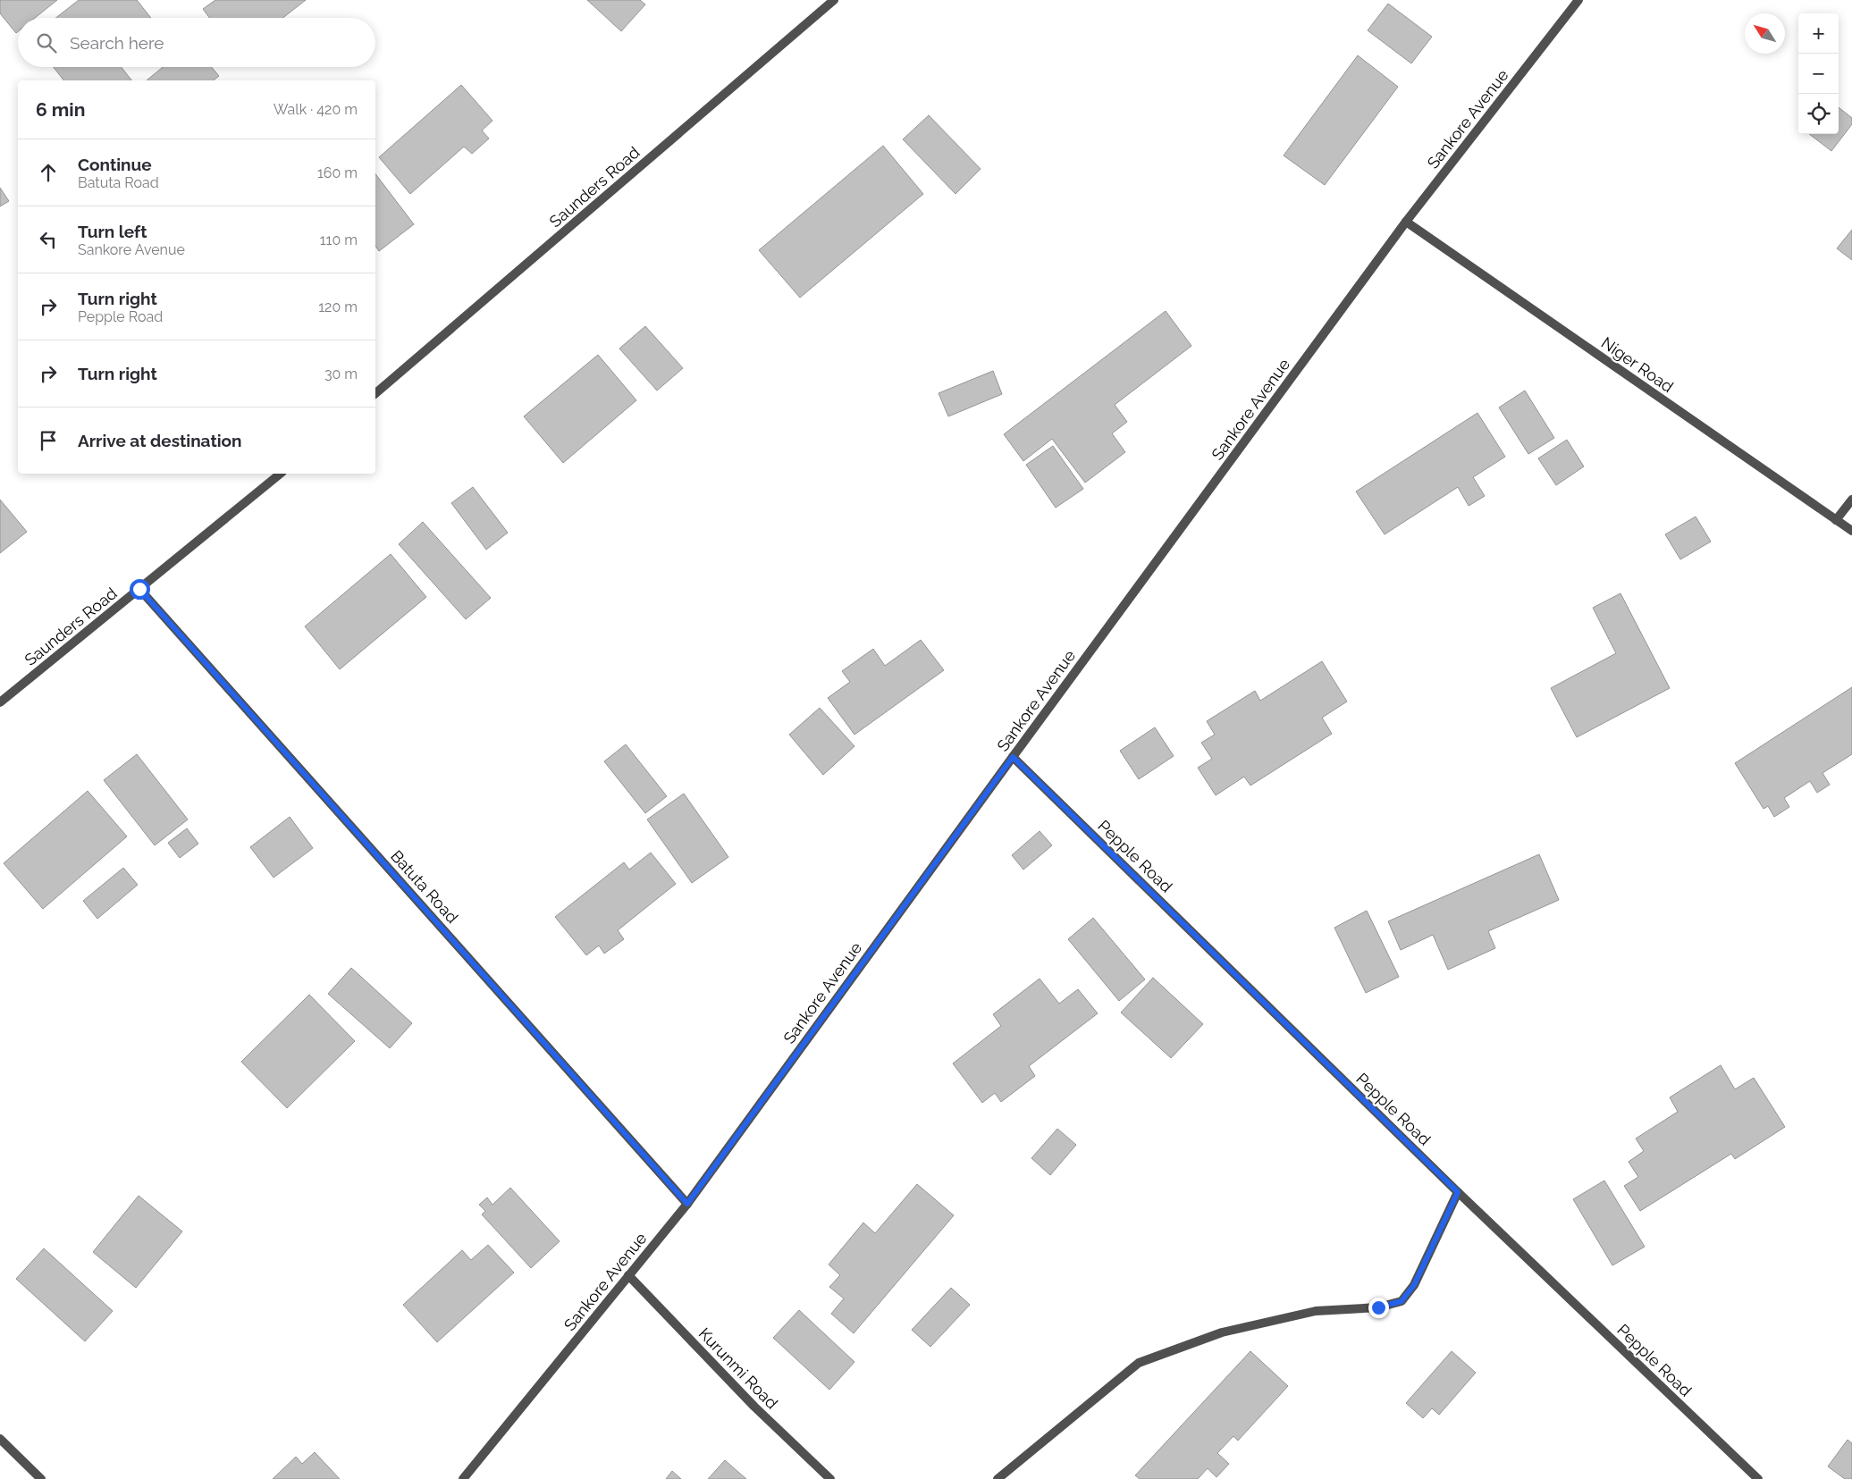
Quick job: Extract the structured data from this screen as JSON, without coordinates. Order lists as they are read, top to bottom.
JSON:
{
  "streets": {
    "street": [
      "Sankore Avenue",
      "Saunders Road",
      "Niger Road",
      "Pepple Road",
      "Batuta Road",
      "Kurunmi Road"
    ]
  },
  "crossings": [
    ["Sankore Avenue", "Niger Road"],
    ["Sankore Avenue", "Pepple Road"],
    ["Sankore Avenue", "Batuta Road"],
    ["Sankore Avenue", "Kurunmi Road"],
    ["Saunders Road", "Batuta Road"]
  ],
  "north": "top left",
  "page": {
    "map_buttons": ["+", "−"],
    "search": "Search here",
    "heading": ["6 min", "Walk · 420 m"],
    "list": [
      ["Continue", "Batuta Road", "160 m"],
      ["Turn left", "Sankore Avenue", "110 m"],
      ["Turn right", "Pepple Road", "120 m"],
      ["Turn right", "30 m"],
      "Arrive at destination"
    ]
  }
}
